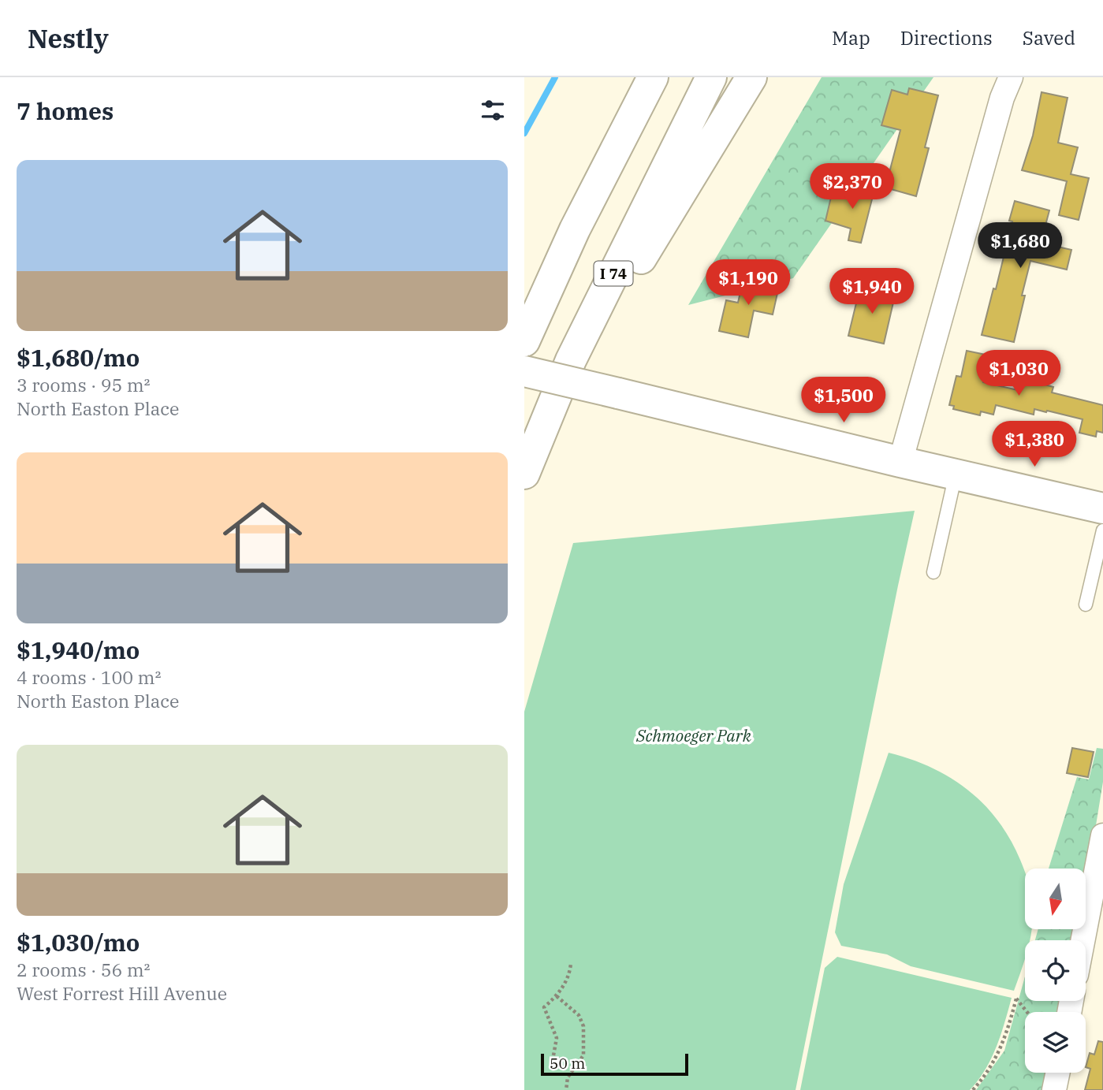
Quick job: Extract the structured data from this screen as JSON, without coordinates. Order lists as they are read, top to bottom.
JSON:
{
  "streets": {
    "main road": ["I 74"]
  },
  "parks": ["Schmoeger Park"],
  "scale_bar": "50 m",
  "north": "bottom",
  "page": {
    "header": "Nestly",
    "nav": ["Map", "Directions", "Saved"],
    "heading": "7 homes",
    "list": [
      {
        "name": "$1,680/mo",
        "note": "3 rooms · 95 m² · North Easton Place"
      },
      {
        "name": "$1,940/mo",
        "note": "4 rooms · 100 m² · North Easton Place"
      },
      {
        "name": "$1,030/mo",
        "note": "2 rooms · 56 m² · West Forrest Hill Avenue"
      }
    ],
    "price": [
      "$2,370",
      "$1,680",
      "$1,190",
      "$1,940",
      "$1,030",
      "$1,500",
      "$1,380"
    ],
    "scale": "50 m"
  }
}
